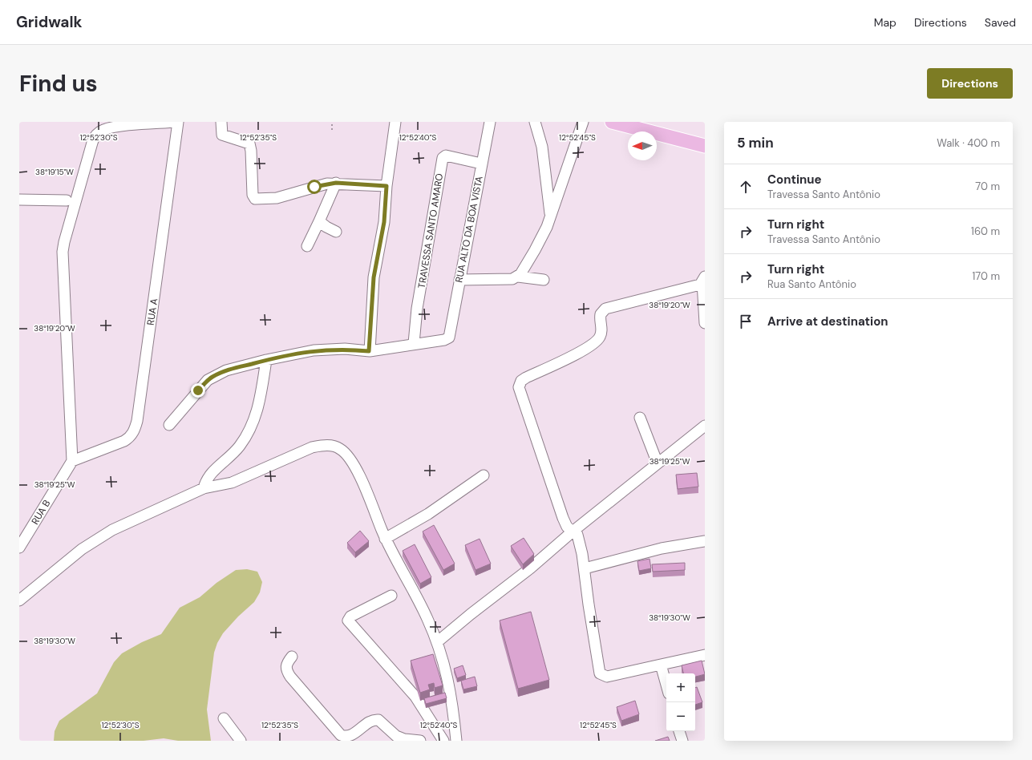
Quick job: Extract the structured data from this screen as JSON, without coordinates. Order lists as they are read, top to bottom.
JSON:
{
  "streets": {
    "street": [
      "RUA ALTO DA BOA VISTA",
      "TRAVESSA SANTO AMARO",
      "RUA A",
      "RUA B"
    ]
  },
  "crossings": [
    ["RUA ALTO DA BOA VISTA", "TRAVESSA SANTO AMARO"],
    ["RUA A", "RUA B"]
  ],
  "north": "left",
  "page": {
    "header": "Gridwalk",
    "nav": ["Map", "Directions", "Saved"],
    "buttons": "Directions",
    "title": "Find us",
    "heading": ["5 min", "Walk · 400 m"],
    "list": [
      ["Continue", "Travessa Santo Antônio", "70 m"],
      ["Turn right", "Travessa Santo Antônio", "160 m"],
      ["Turn right", "Rua Santo Antônio", "170 m"],
      "Arrive at destination"
    ],
    "map_buttons": ["+", "−"]
  },
  "coordinates": [
    "12°52'30\"S",
    "12°52'35\"S",
    "12°52'40\"S",
    "12°52'45\"S",
    "38°19'15\"W",
    "38°19'20\"W",
    "38°19'25\"W",
    "38°19'30\"W"
  ]
}
